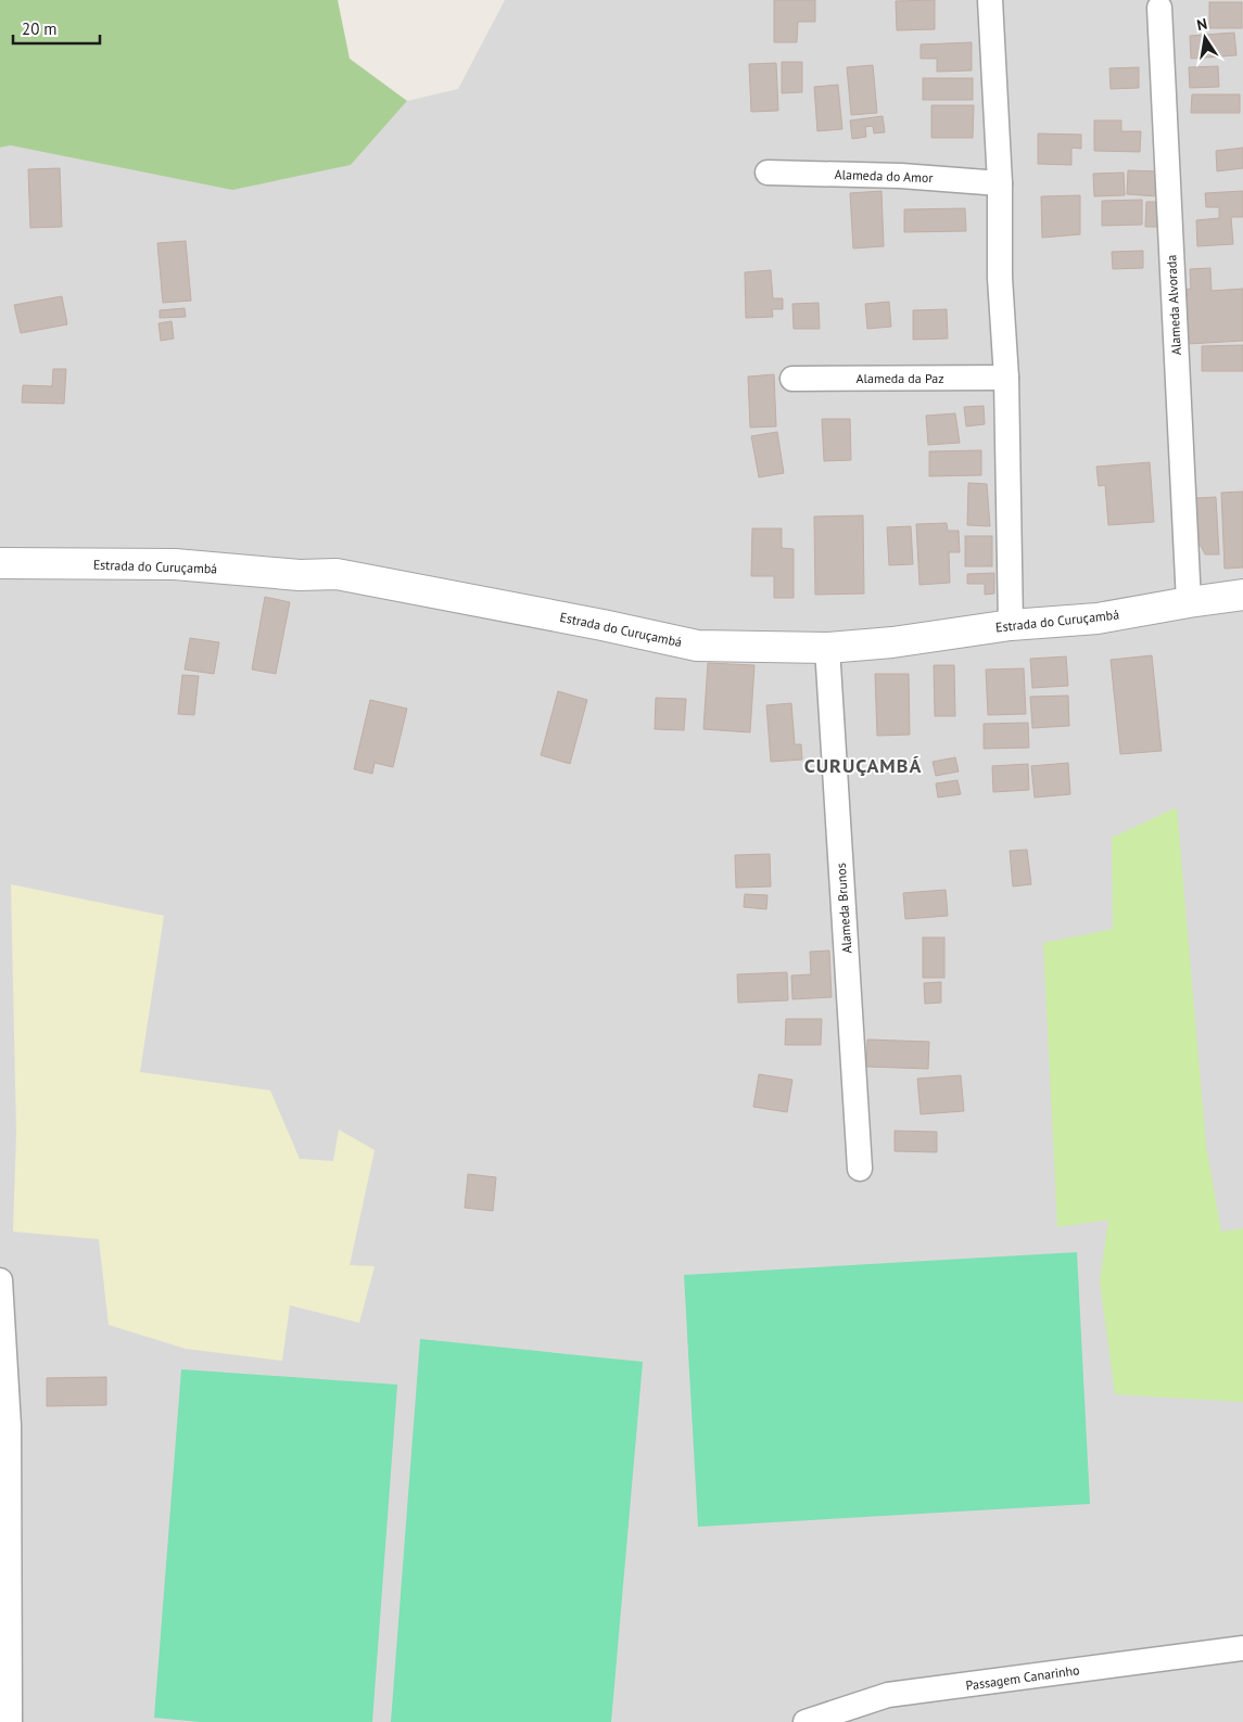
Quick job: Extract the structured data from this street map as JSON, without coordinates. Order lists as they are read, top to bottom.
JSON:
{
  "streets": {
    "street": [
      "Alameda do Amor",
      "Alameda Alvorada",
      "Alameda da Paz",
      "Estrada do Curuçambá",
      "Alameda Brunos",
      "Passagem Canarinho"
    ]
  },
  "crossings": [
    ["Alameda Alvorada", "Estrada do Curuçambá"],
    ["Estrada do Curuçambá", "Alameda Brunos"]
  ],
  "districts": ["CURUÇAMBÁ"],
  "scale_bar": "20 m",
  "north": "top"
}
